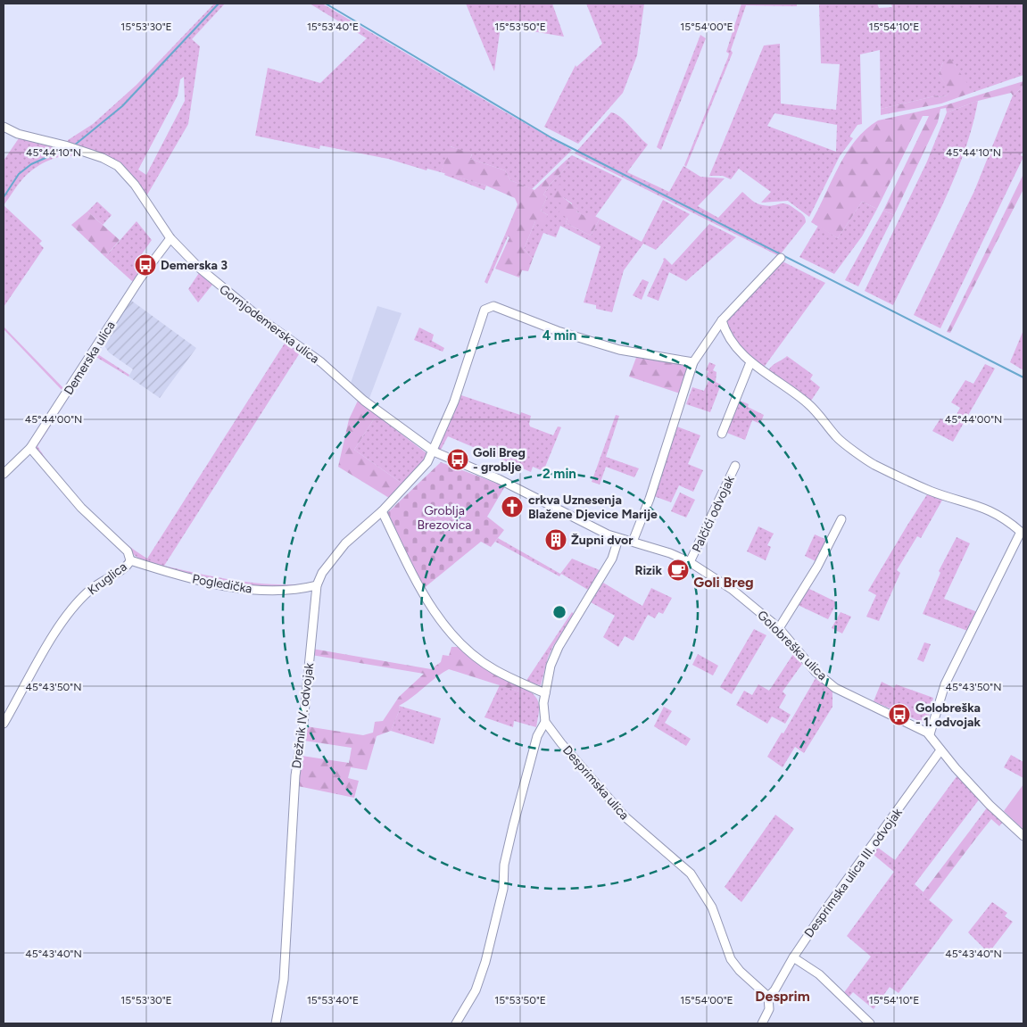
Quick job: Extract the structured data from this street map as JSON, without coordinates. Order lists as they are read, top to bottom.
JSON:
{
  "streets": {
    "street": [
      "Gornjodemerska ulica",
      "Demerska ulica",
      "Palčići odvojak",
      "Kruglica",
      "Pogledička",
      "Golobreška ulica",
      "Drežnik IV. odvojak",
      "Desprimska ulica",
      "Desprimska ulica III. odvojak"
    ]
  },
  "crossings": [
    ["Gornjodemerska ulica", "Demerska ulica"],
    ["Gornjodemerska ulica", "Golobreška ulica"],
    ["Gornjodemerska ulica", "Drežnik IV. odvojak"],
    ["Demerska ulica", "Kruglica"],
    ["Palčići odvojak", "Golobreška ulica"],
    ["Kruglica", "Pogledička"],
    ["Pogledička", "Drežnik IV. odvojak"],
    ["Golobreška ulica", "Drežnik IV. odvojak"],
    ["Golobreška ulica", "Desprimska ulica III. odvojak"],
    ["Desprimska ulica", "Desprimska ulica III. odvojak"]
  ],
  "districts": ["Goli Breg", "Desprim"],
  "parks": ["Groblja Brezovica"],
  "places": {
    "bus stop": ["Demerska 3", "Goli Breg - groblje", "Golobreška - 1. odvojak"],
    "church": ["crkva Uznesenja Blažene Djevice Marije"],
    "building": ["Župni dvor"],
    "cafe": ["Rizik"]
  },
  "coordinates": [
    "15°53'30\"E",
    "15°53'40\"E",
    "15°53'50\"E",
    "15°54'00\"E",
    "15°54'10\"E",
    "45°44'10\"N",
    "45°44'00\"N",
    "45°43'50\"N",
    "45°43'40\"N"
  ],
  "rings": ["4 min", "2 min"]
}
